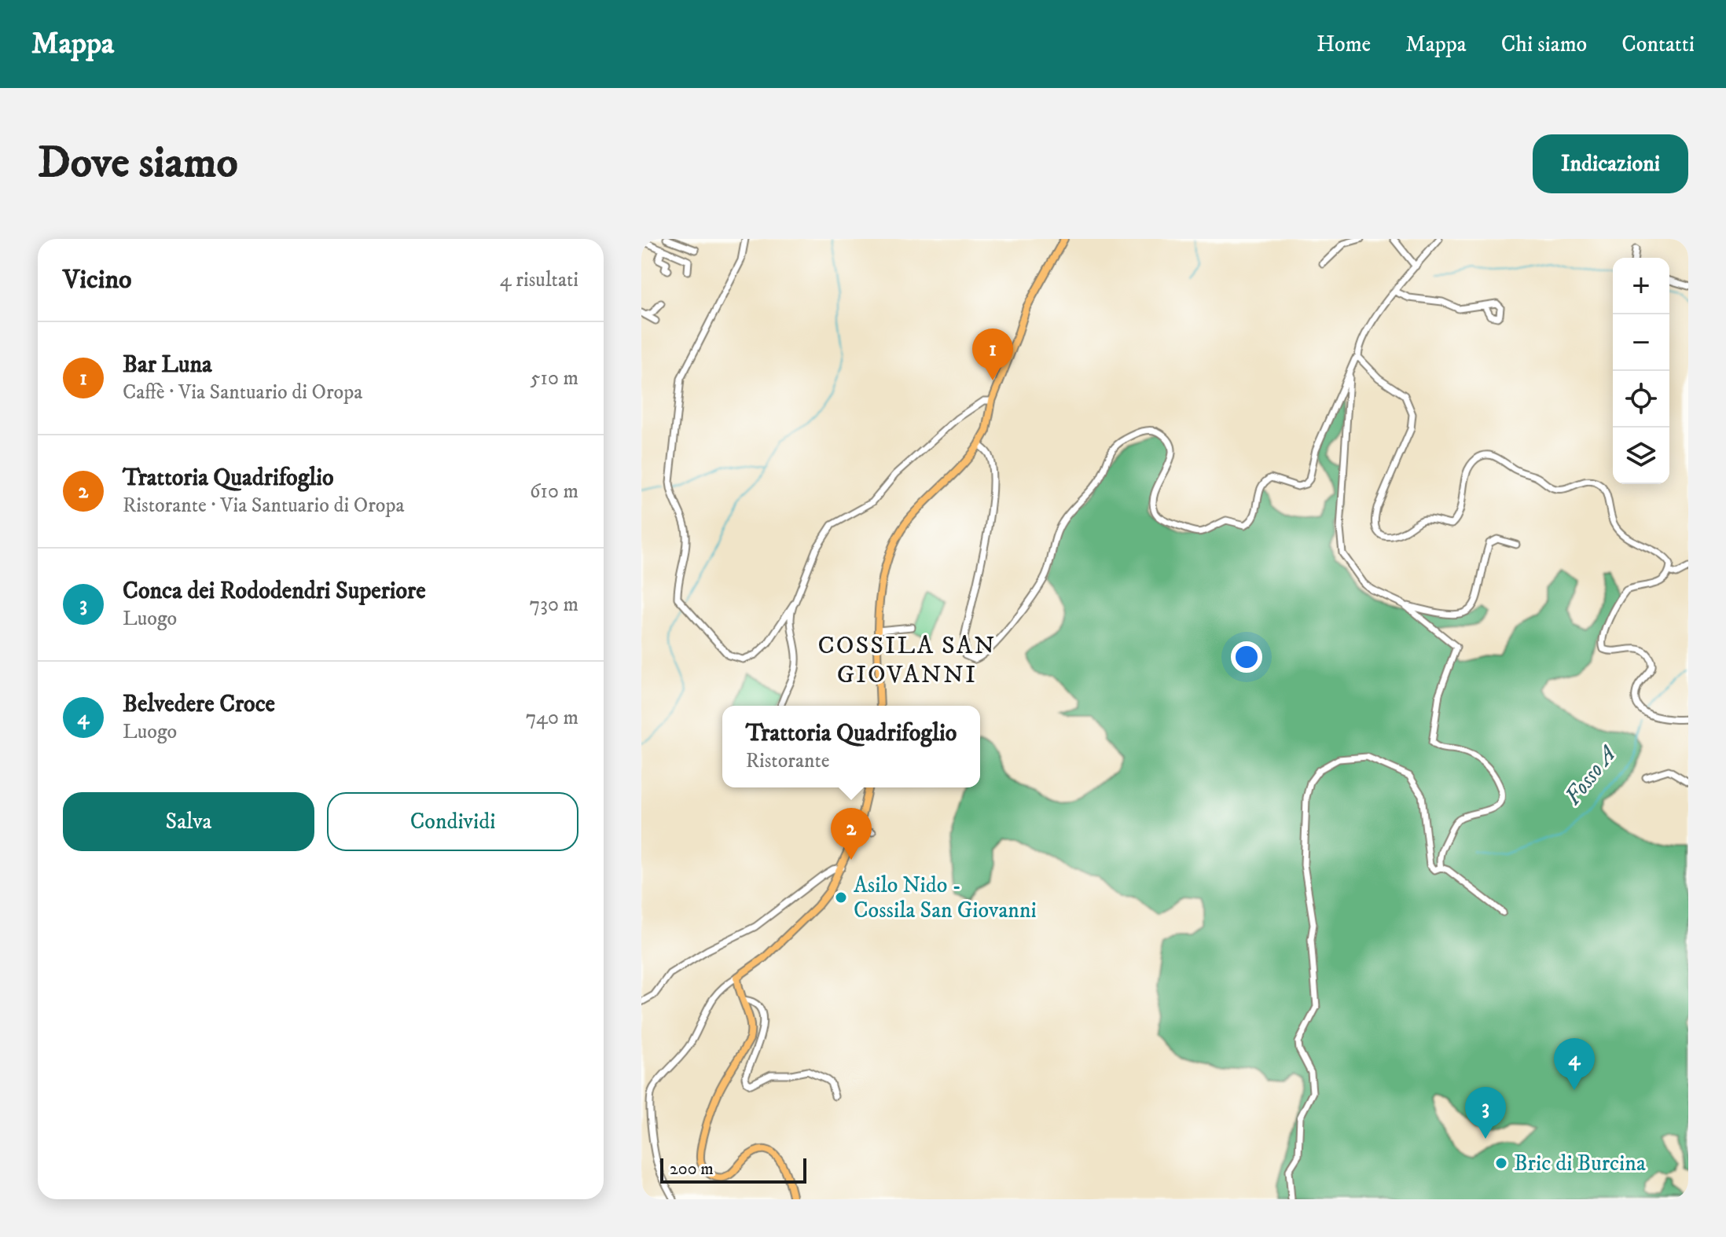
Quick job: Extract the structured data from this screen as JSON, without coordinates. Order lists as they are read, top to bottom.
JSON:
{
  "districts": ["COSSILA SAN GIOVANNI"],
  "water": ["Fosso A"],
  "places": ["Asilo Nido - Cossila San Giovanni", "Bric di Burcina"],
  "scale_bar": "200 m",
  "page": {
    "header": "Mappa",
    "nav": [
      "Home",
      "Mappa",
      "Chi siamo",
      "Contatti"
    ],
    "buttons": [
      "Indicazioni",
      ["Salva", "Condividi"]
    ],
    "title": "Dove siamo",
    "heading": ["Vicino", "4 risultati"],
    "map_buttons": ["+", "−"],
    "list": [
      {
        "mark": "1",
        "name": "Bar Luna",
        "note": "Caffè · Via Santuario di Oropa",
        "value": "510 m"
      },
      {
        "mark": "2",
        "name": "Trattoria Quadrifoglio",
        "note": "Ristorante · Via Santuario di Oropa",
        "value": "610 m"
      },
      {
        "mark": "3",
        "name": "Conca dei Rododendri Superiore",
        "note": "Luogo",
        "value": "730 m"
      },
      {
        "mark": "4",
        "name": "Belvedere Croce",
        "note": "Luogo",
        "value": "740 m"
      }
    ],
    "pins": [
      "1",
      "2",
      "4",
      "3"
    ],
    "popup": ["Trattoria Quadrifoglio", "Ristorante"],
    "scale": "200 m"
  }
}
